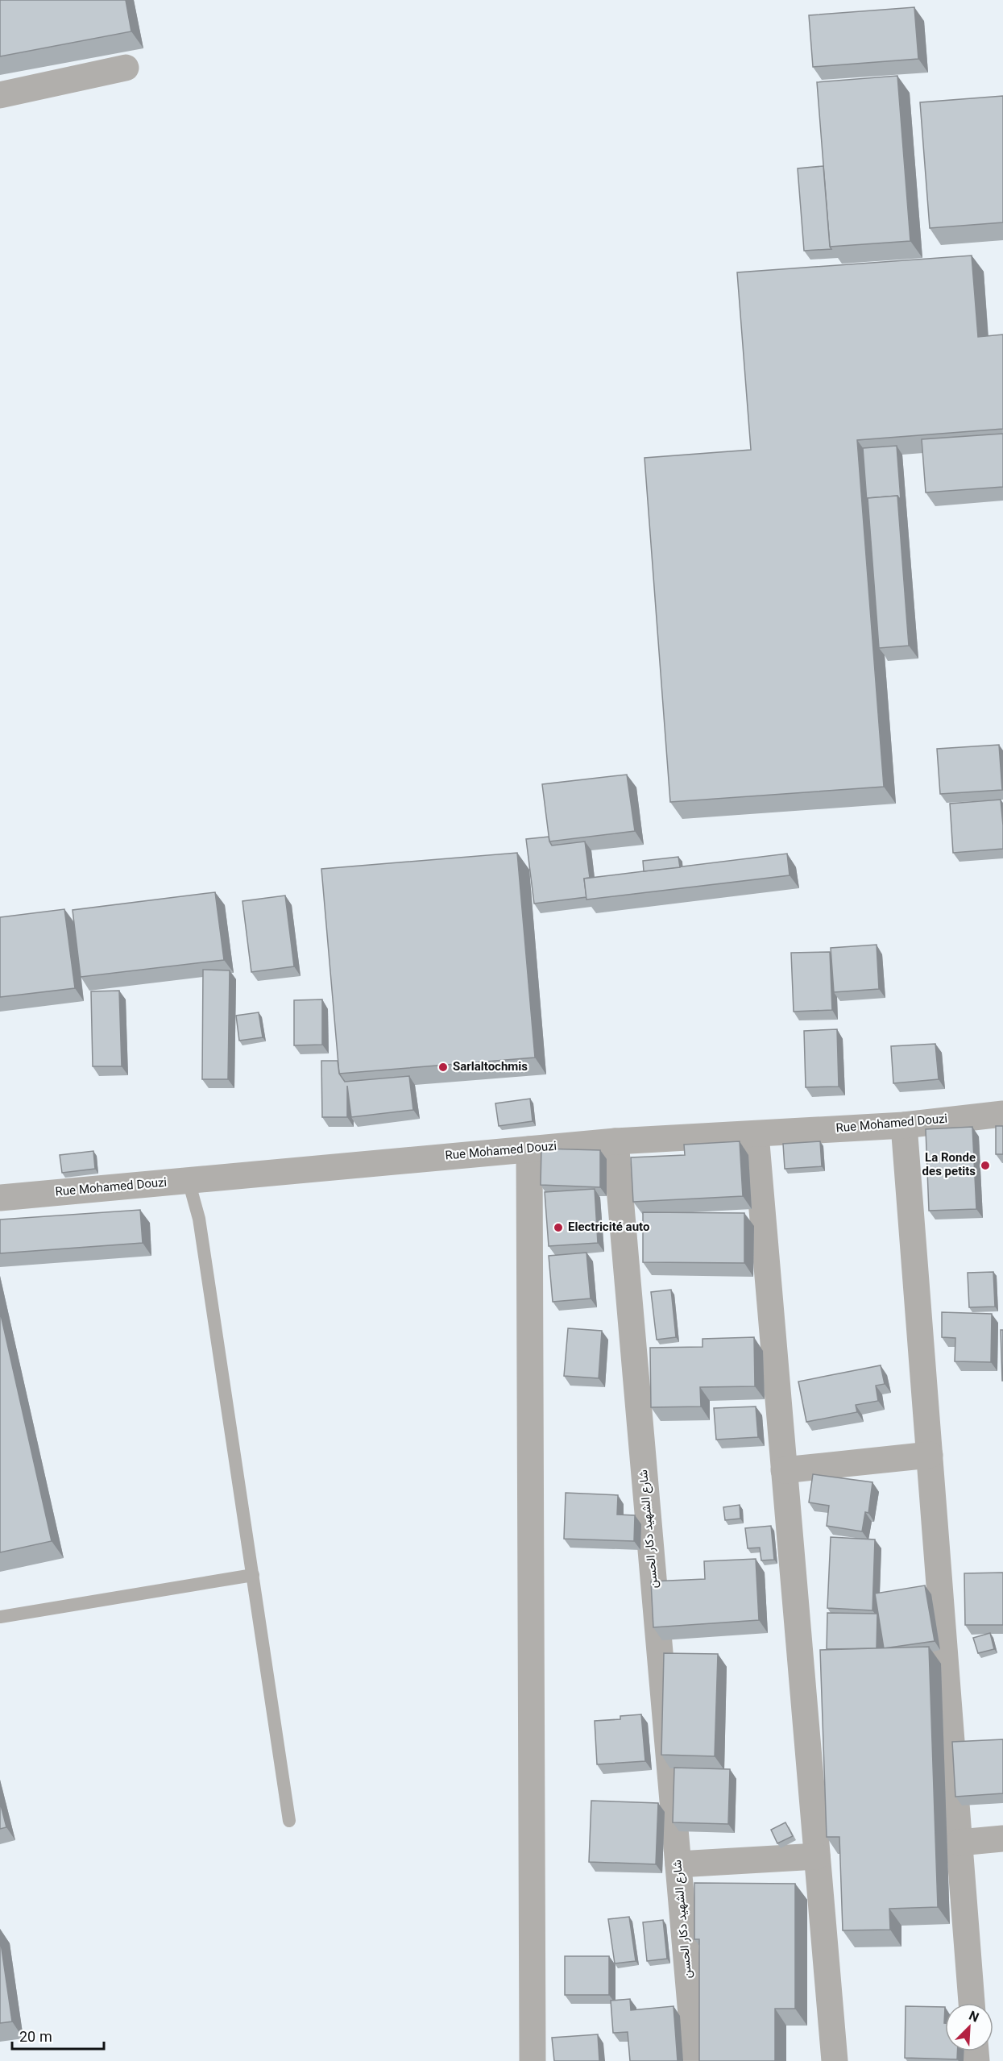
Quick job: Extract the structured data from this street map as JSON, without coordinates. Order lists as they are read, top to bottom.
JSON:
{
  "streets": {
    "street": ["Rue Mohamed Douzi", "شارع الشهيد دكار الحسن"]
  },
  "crossings": [
    ["Rue Mohamed Douzi", "شارع الشهيد دكار الحسن"]
  ],
  "places": ["Sarlaltochmis", "La Ronde des petits", "Electricité auto"],
  "scale_bar": "20 m",
  "north": "top right"
}
